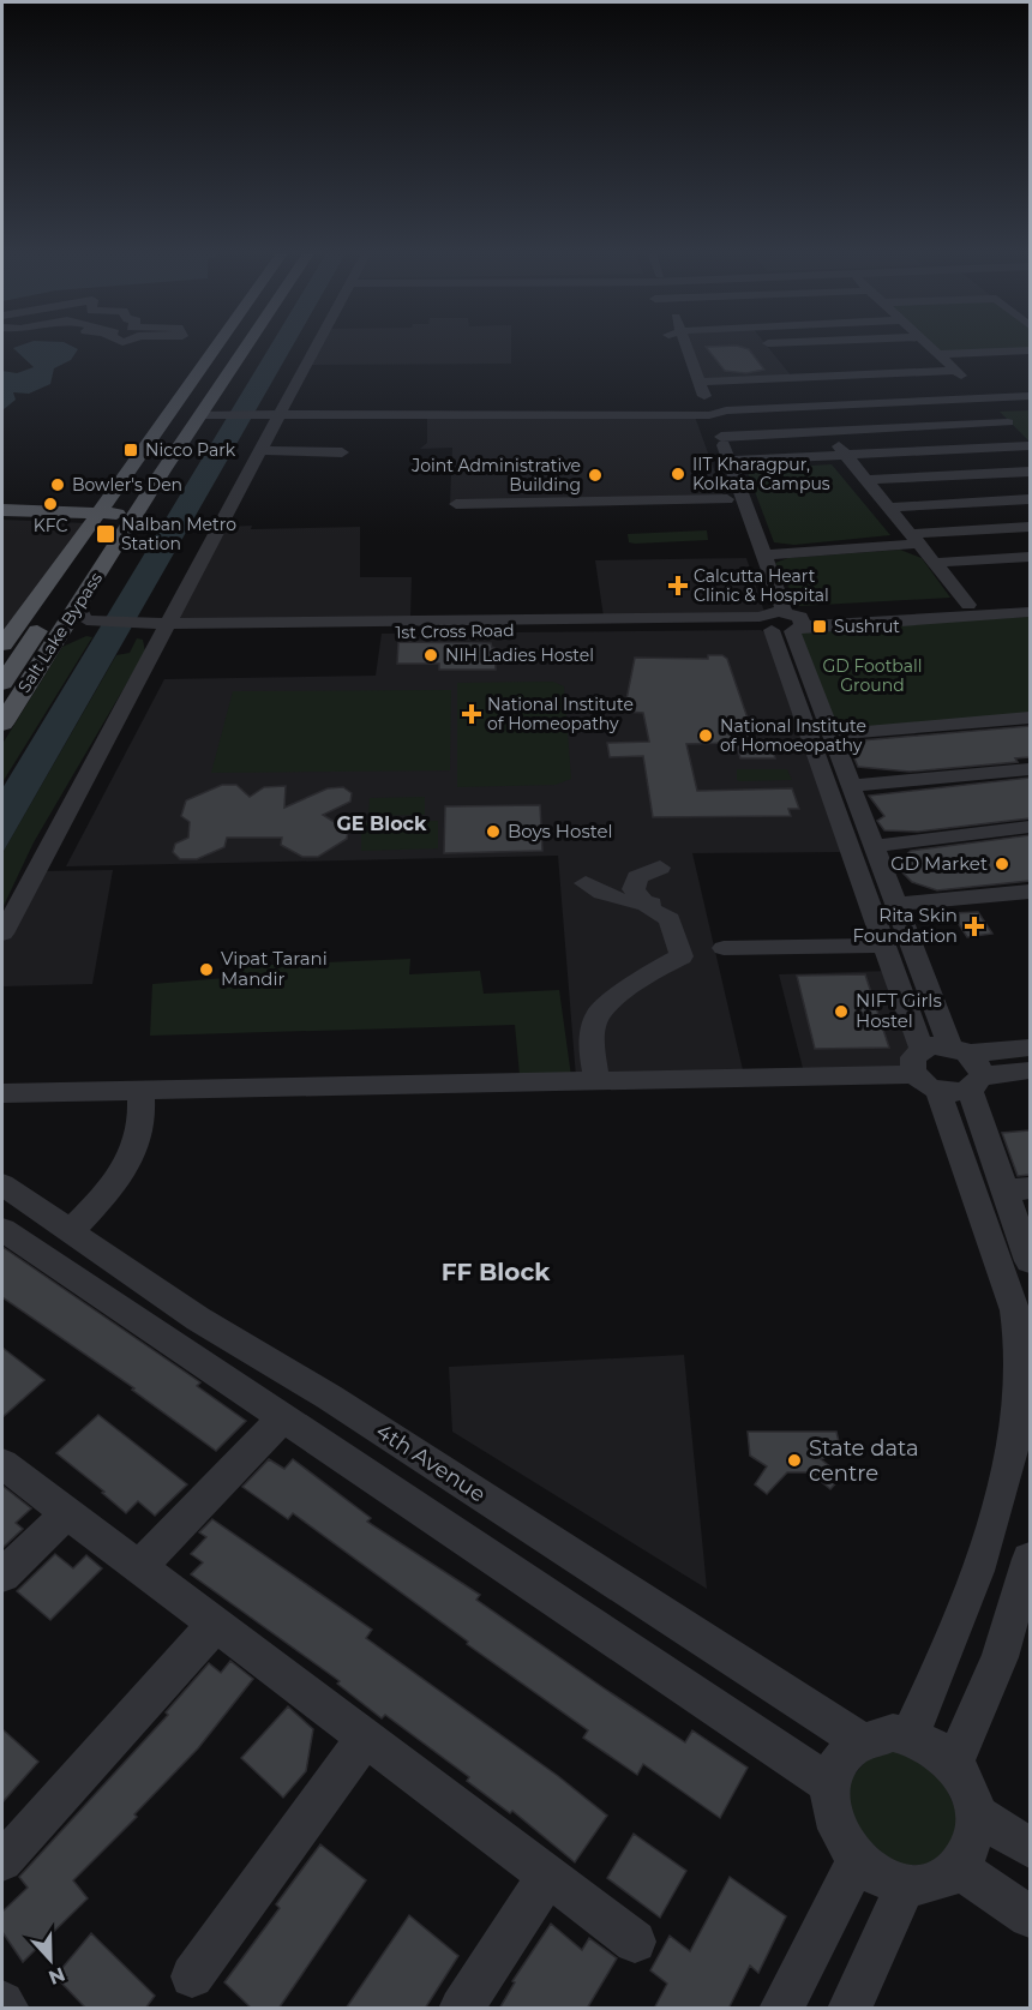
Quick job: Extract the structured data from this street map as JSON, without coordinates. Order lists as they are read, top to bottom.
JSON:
{
  "streets": {
    "main road": ["Salt Lake Bypass"],
    "street": ["1st Cross Road", "4th Avenue"]
  },
  "districts": ["GE Block", "FF Block"],
  "parks": ["GD Football Ground"],
  "places": {
    "transit": ["Nicco Park", "Nalban Metro Station", "Sushrut"],
    "other": [
      "IIT Kharagpur, Kolkata Campus",
      "Joint Administrative Building",
      "Bowler's Den",
      "KFC",
      "NIH Ladies Hostel",
      "National Institute of Homoeopathy",
      "Boys Hostel",
      "GD Market",
      "Vipat Tarani Mandir",
      "NIFT Girls Hostel",
      "State data centre"
    ],
    "health": ["Calcutta Heart Clinic & Hospital", "National Institute of Homeopathy", "Rita Skin Foundation"]
  },
  "north": "bottom"
}
